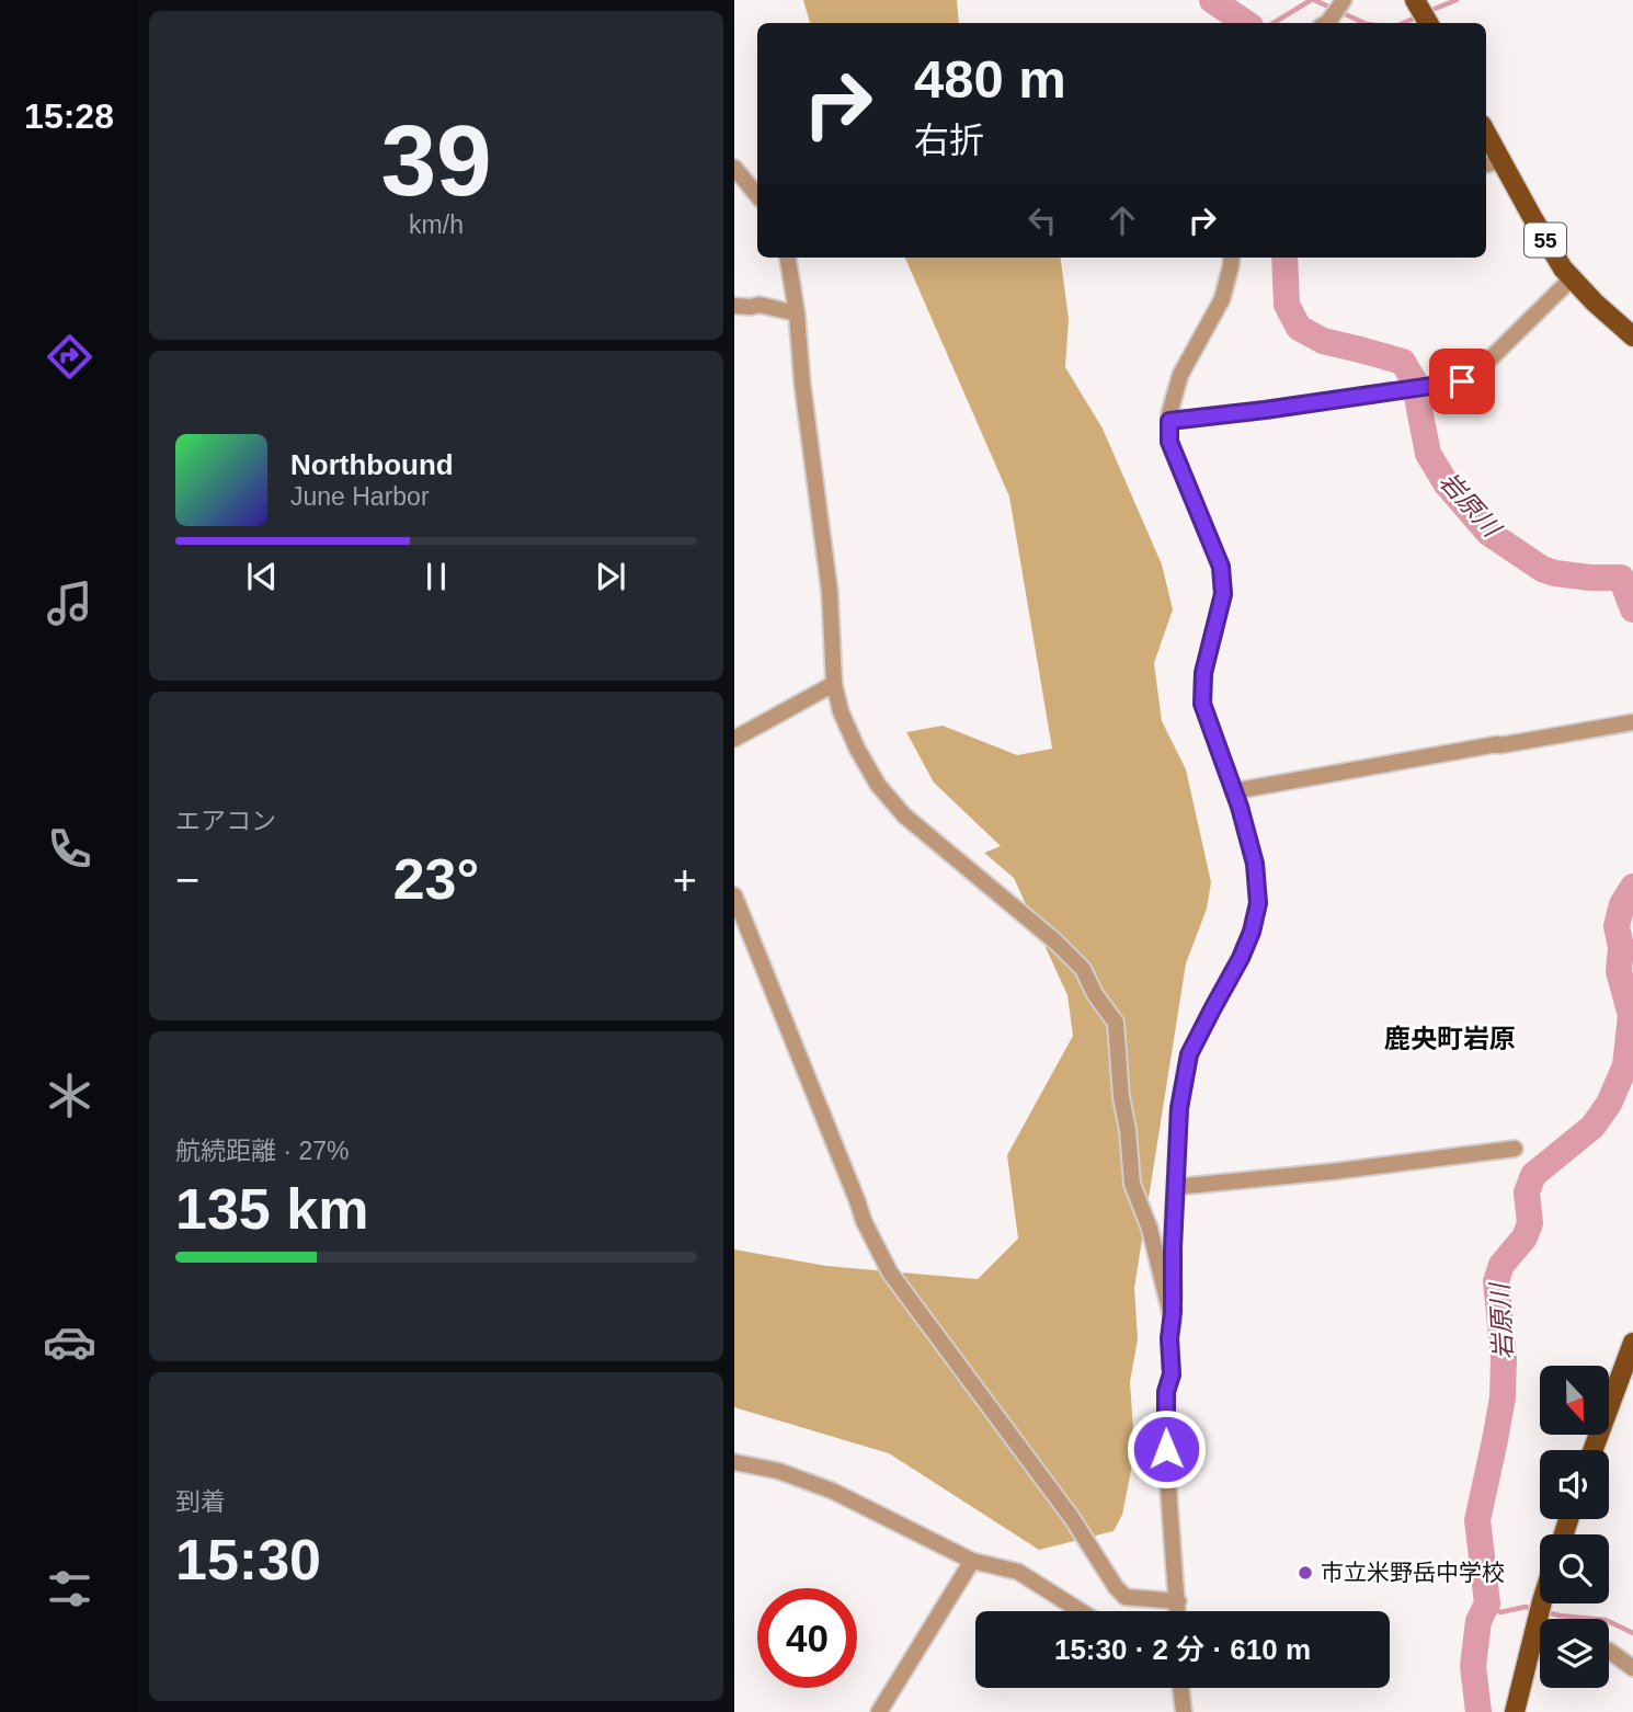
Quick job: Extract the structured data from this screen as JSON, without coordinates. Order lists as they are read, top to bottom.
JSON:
{
  "streets": {
    "main road": ["55"]
  },
  "districts": ["鹿央町岩原"],
  "water": ["岩原川"],
  "places": ["市立米野岳中学校"],
  "north": "bottom",
  "page": {
    "tabs": "15:28",
    "tile": [
      ["39", "km/h"],
      "エアコン",
      ["航続距離 · 27%", "135 km"],
      ["到着", "15:30"]
    ],
    "turn": ["480 m", "右折"],
    "song": ["Northbound", "June Harbor"],
    "heat": ["−", "23°", "+"],
    "limit": "40",
    "trip": "15:30 · 2 分 · 610 m"
  }
}
